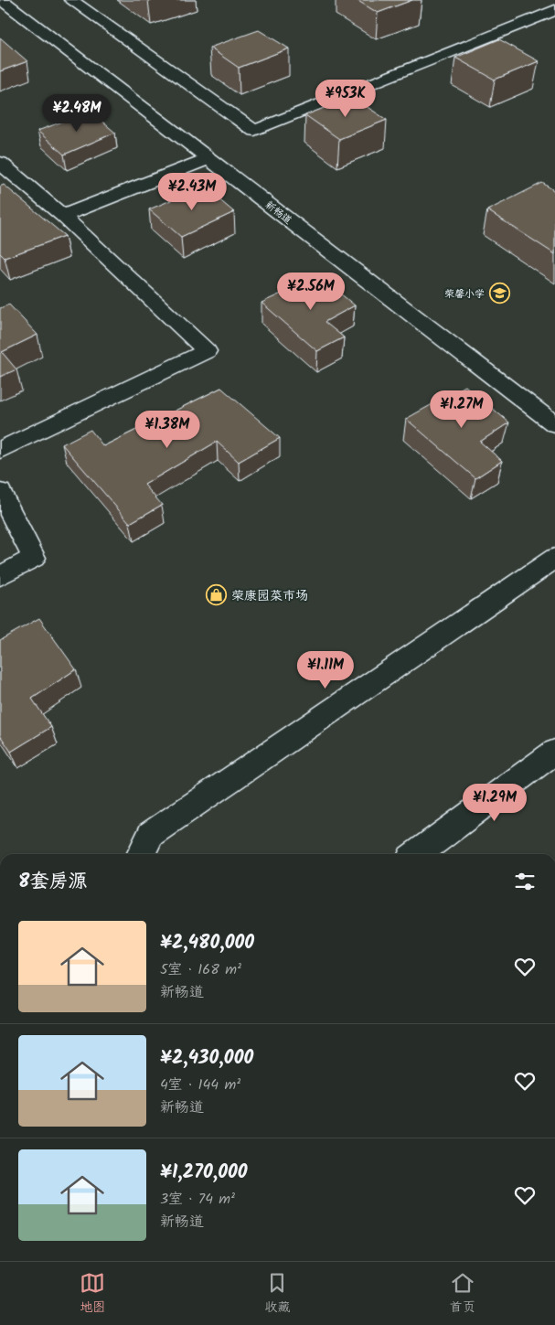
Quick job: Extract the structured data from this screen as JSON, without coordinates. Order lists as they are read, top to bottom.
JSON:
{
  "streets": {
    "street": ["新畅道"]
  },
  "places": {
    "school or university": ["荣馨小学"],
    "shop": ["荣康园菜市场"]
  },
  "page": {
    "price": [
      "¥953K",
      "¥2.48M",
      "¥2.43M",
      "¥2.56M",
      "¥1.27M",
      "¥1.38M",
      "¥1.11M",
      "¥1.29M"
    ],
    "heading": "8套房源",
    "list": [
      {
        "name": "¥2,480,000",
        "note": "5室 · 168 m² · 新畅道"
      },
      {
        "name": "¥2,430,000",
        "note": "4室 · 144 m² · 新畅道"
      },
      {
        "name": "¥1,270,000",
        "note": "3室 · 74 m² · 新畅道"
      }
    ],
    "tabs": ["地图", "收藏", "首页"]
  }
}
